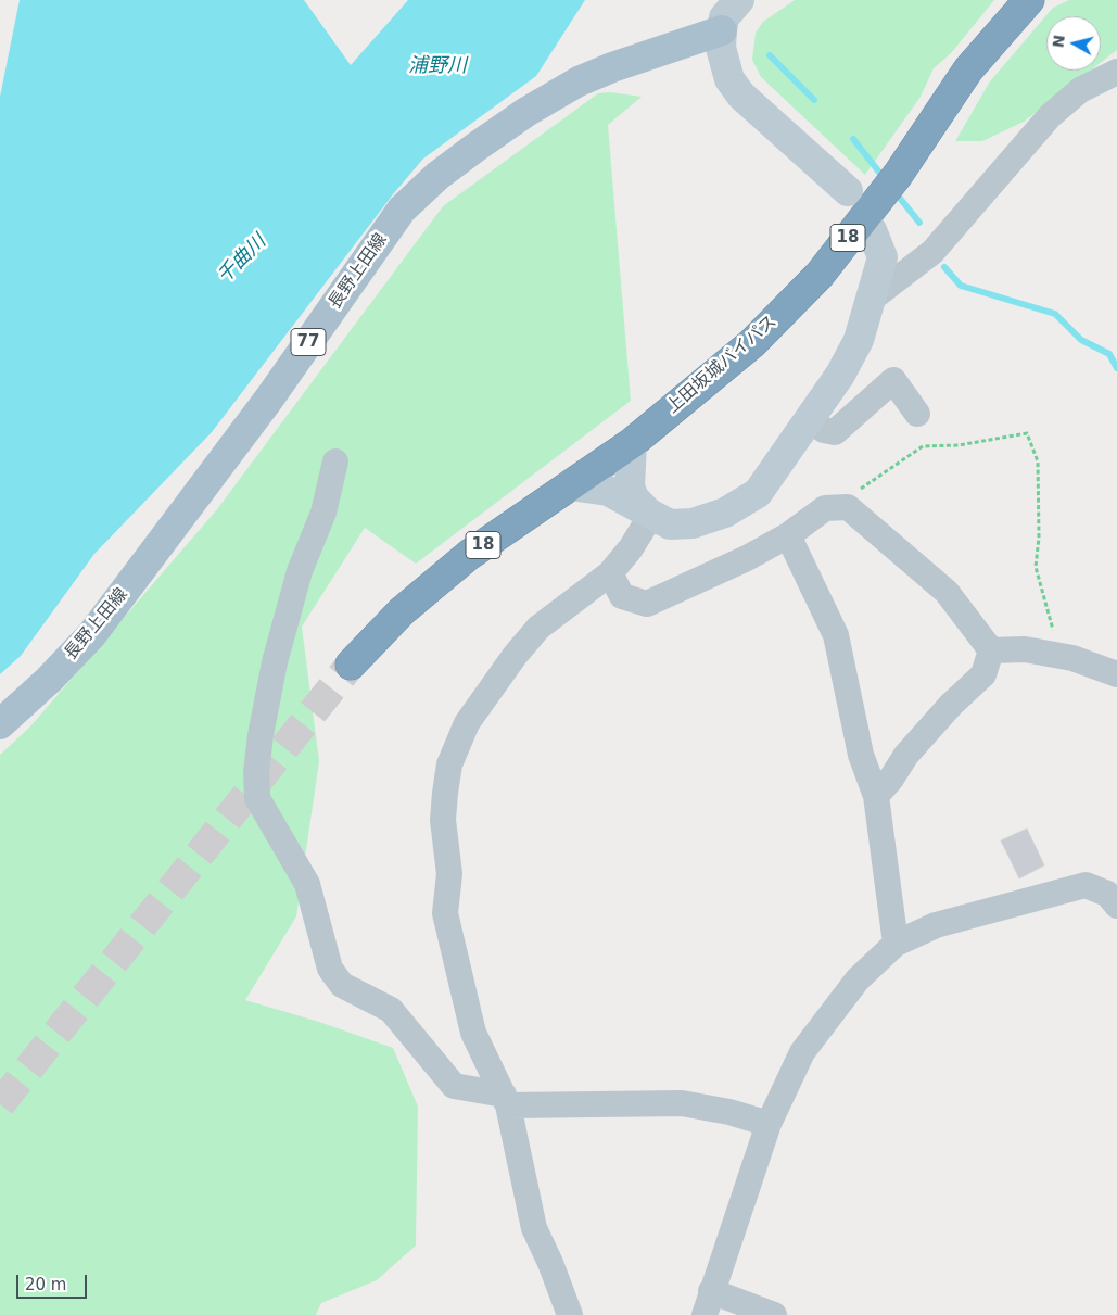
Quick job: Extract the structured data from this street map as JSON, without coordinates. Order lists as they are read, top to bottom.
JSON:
{
  "streets": {
    "highway": ["18", "上田坂城バイパス"],
    "main road": ["長野上田線", "77"]
  },
  "water": ["浦野川", "千曲川"],
  "scale_bar": "20 m",
  "north": "left"
}
